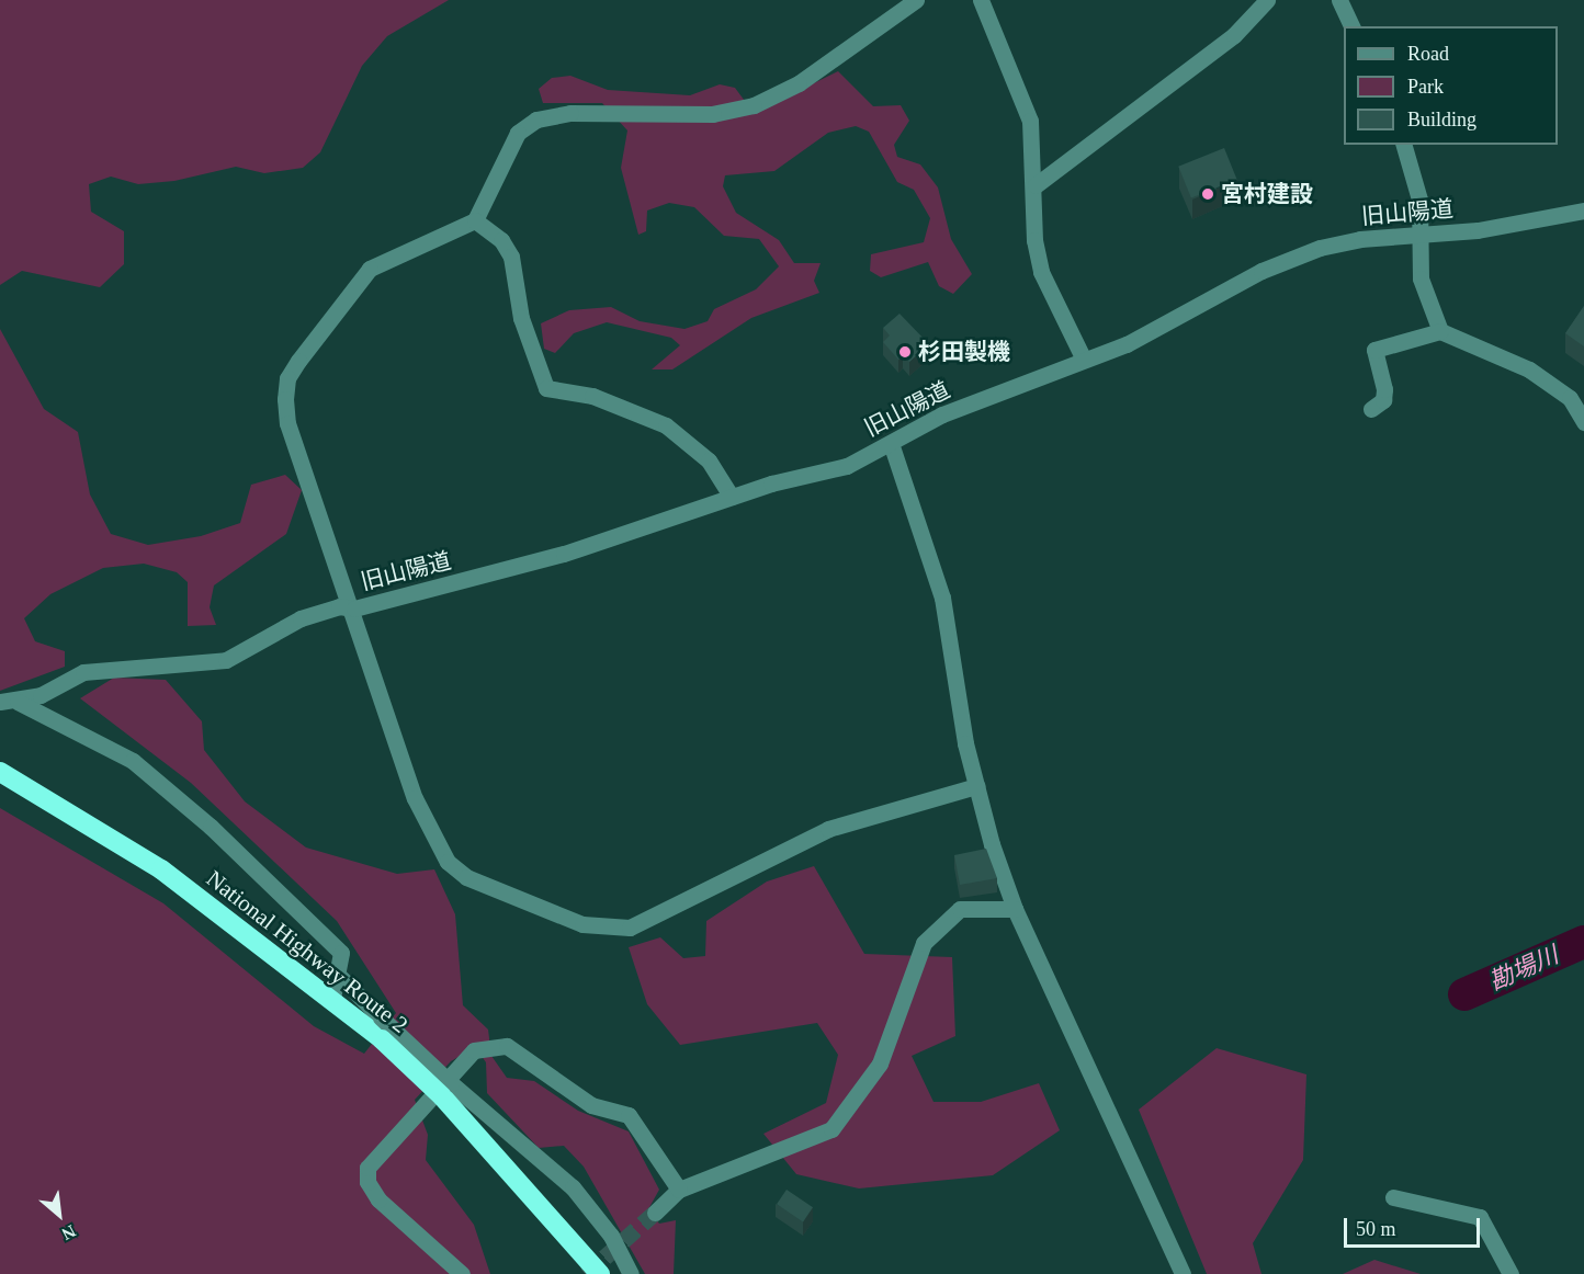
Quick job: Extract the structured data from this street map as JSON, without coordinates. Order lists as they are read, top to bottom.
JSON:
{
  "streets": {
    "highway": ["National Highway Route 2"],
    "street": ["旧山陽道"]
  },
  "water": ["勘場川"],
  "places": ["宮村建設", "杉田製機"],
  "legend": ["Road", "Park", "Building"],
  "scale_bar": "50 m",
  "north": "bottom right"
}
